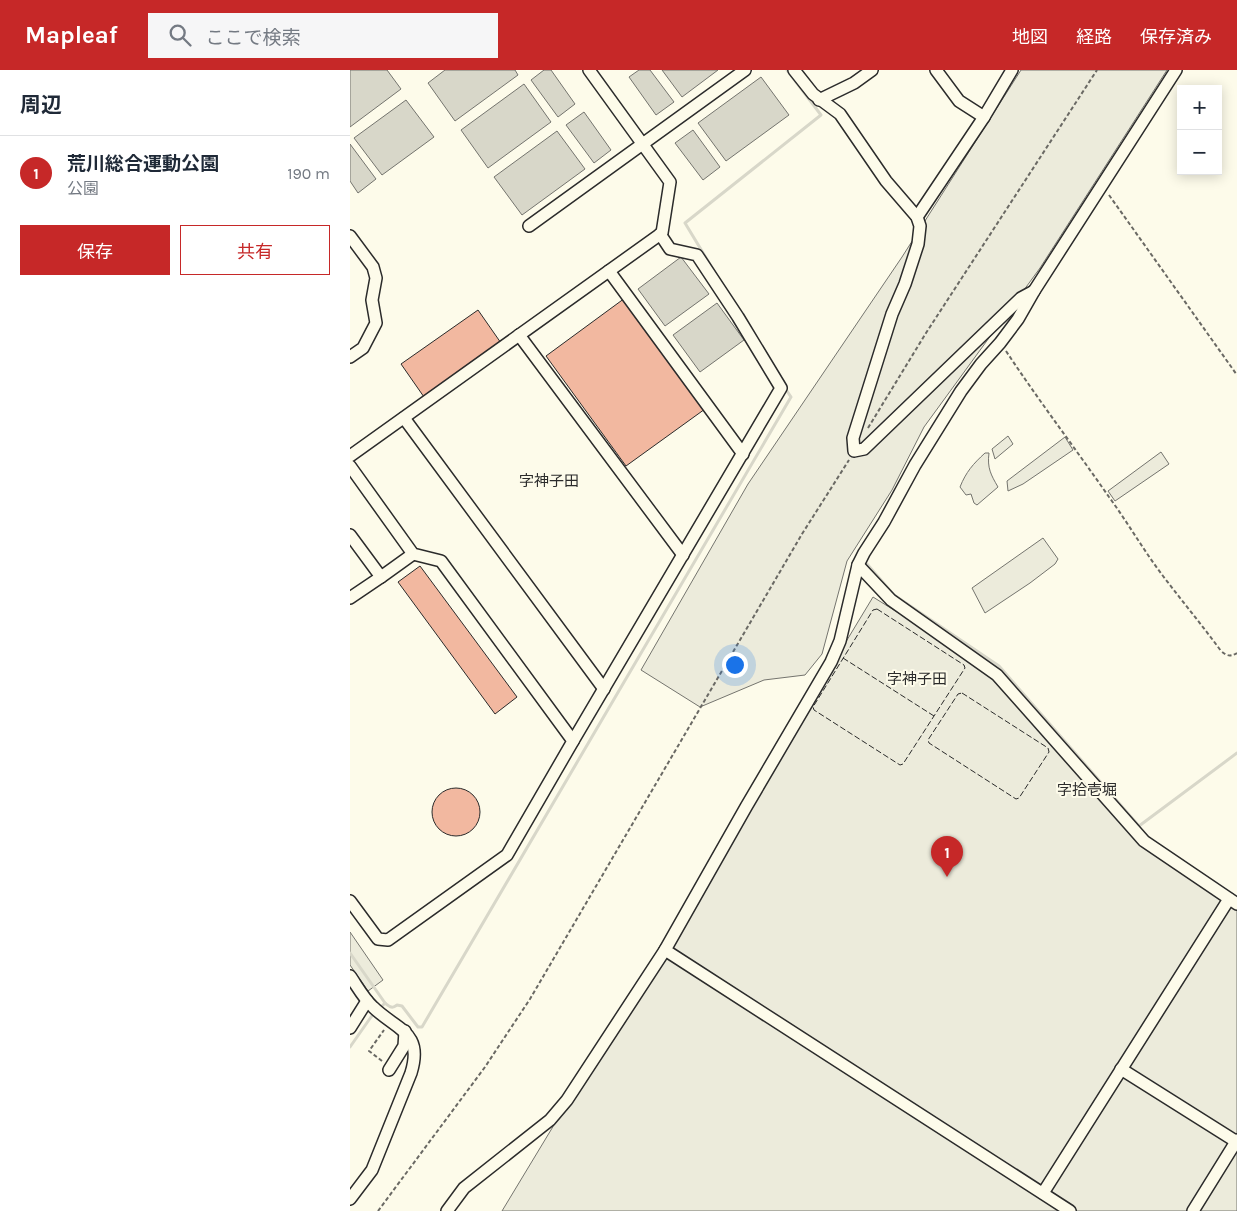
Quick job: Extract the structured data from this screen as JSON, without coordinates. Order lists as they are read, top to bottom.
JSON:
{
  "districts": ["字神子田", "字神子田", "字拾壱堀"],
  "page": {
    "header": "Mapleaf",
    "search": "ここで検索",
    "nav": ["地図", "経路", "保存済み"],
    "heading": "周辺",
    "map_buttons": ["+", "−"],
    "list": [
      {
        "mark": "1",
        "name": "荒川総合運動公園",
        "note": "公園",
        "value": "190 m"
      }
    ],
    "buttons": ["保存", "共有"],
    "pins": "1"
  }
}
